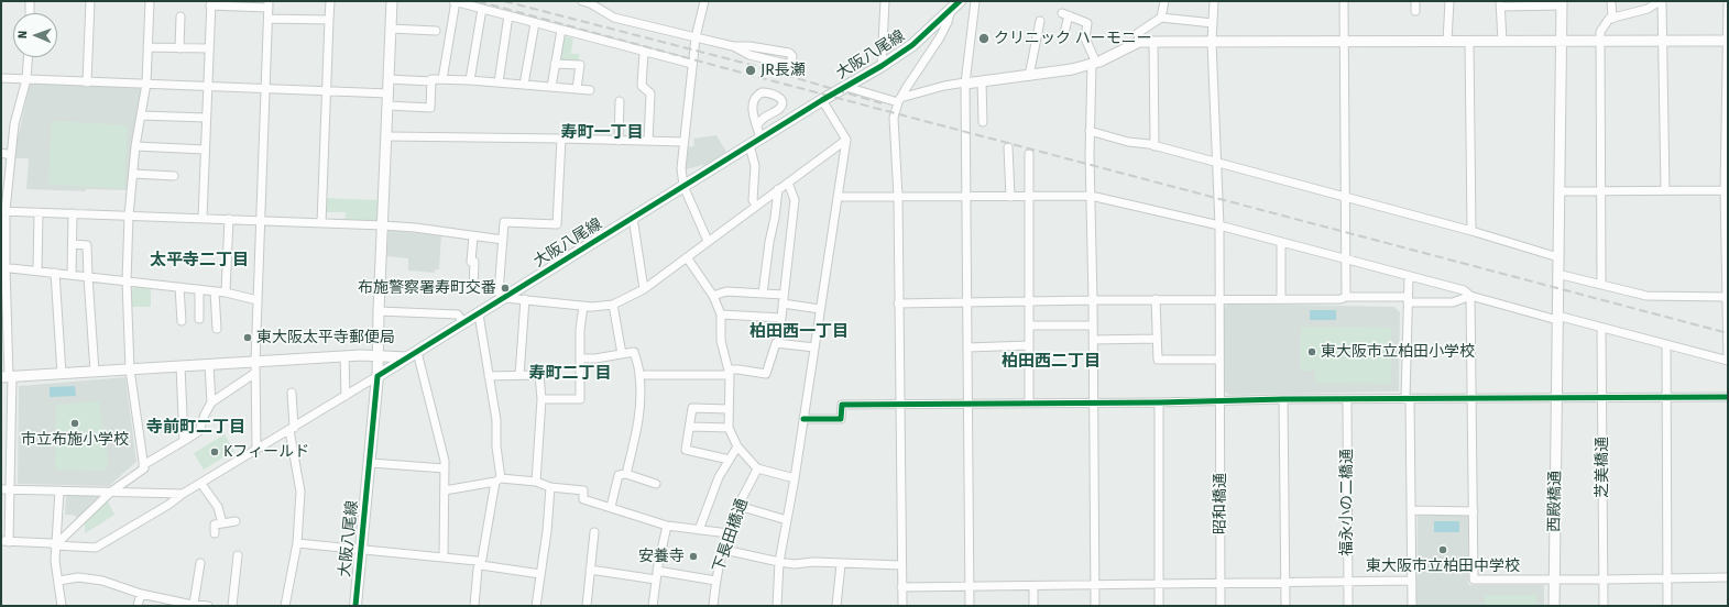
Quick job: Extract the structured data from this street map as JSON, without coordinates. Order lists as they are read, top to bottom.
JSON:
{
  "streets": {
    "main road": ["大阪八尾線"],
    "street": [
      "芝美橋通",
      "西殿橋通",
      "福永小の二橋通",
      "昭和橋通",
      "下長田橋通"
    ]
  },
  "districts": [
    "寿町一丁目",
    "太平寺二丁目",
    "柏田西一丁目",
    "柏田西二丁目",
    "寿町二丁目",
    "寺前町二丁目"
  ],
  "places": [
    "クリニック ハーモニー",
    "JR長瀬",
    "布施警察署寿町交番",
    "東大阪太平寺郵便局",
    "東大阪市立柏田小学校",
    "市立布施小学校",
    "Kフィールド",
    "東大阪市立柏田中学校",
    "安養寺"
  ],
  "north": "left"
}
